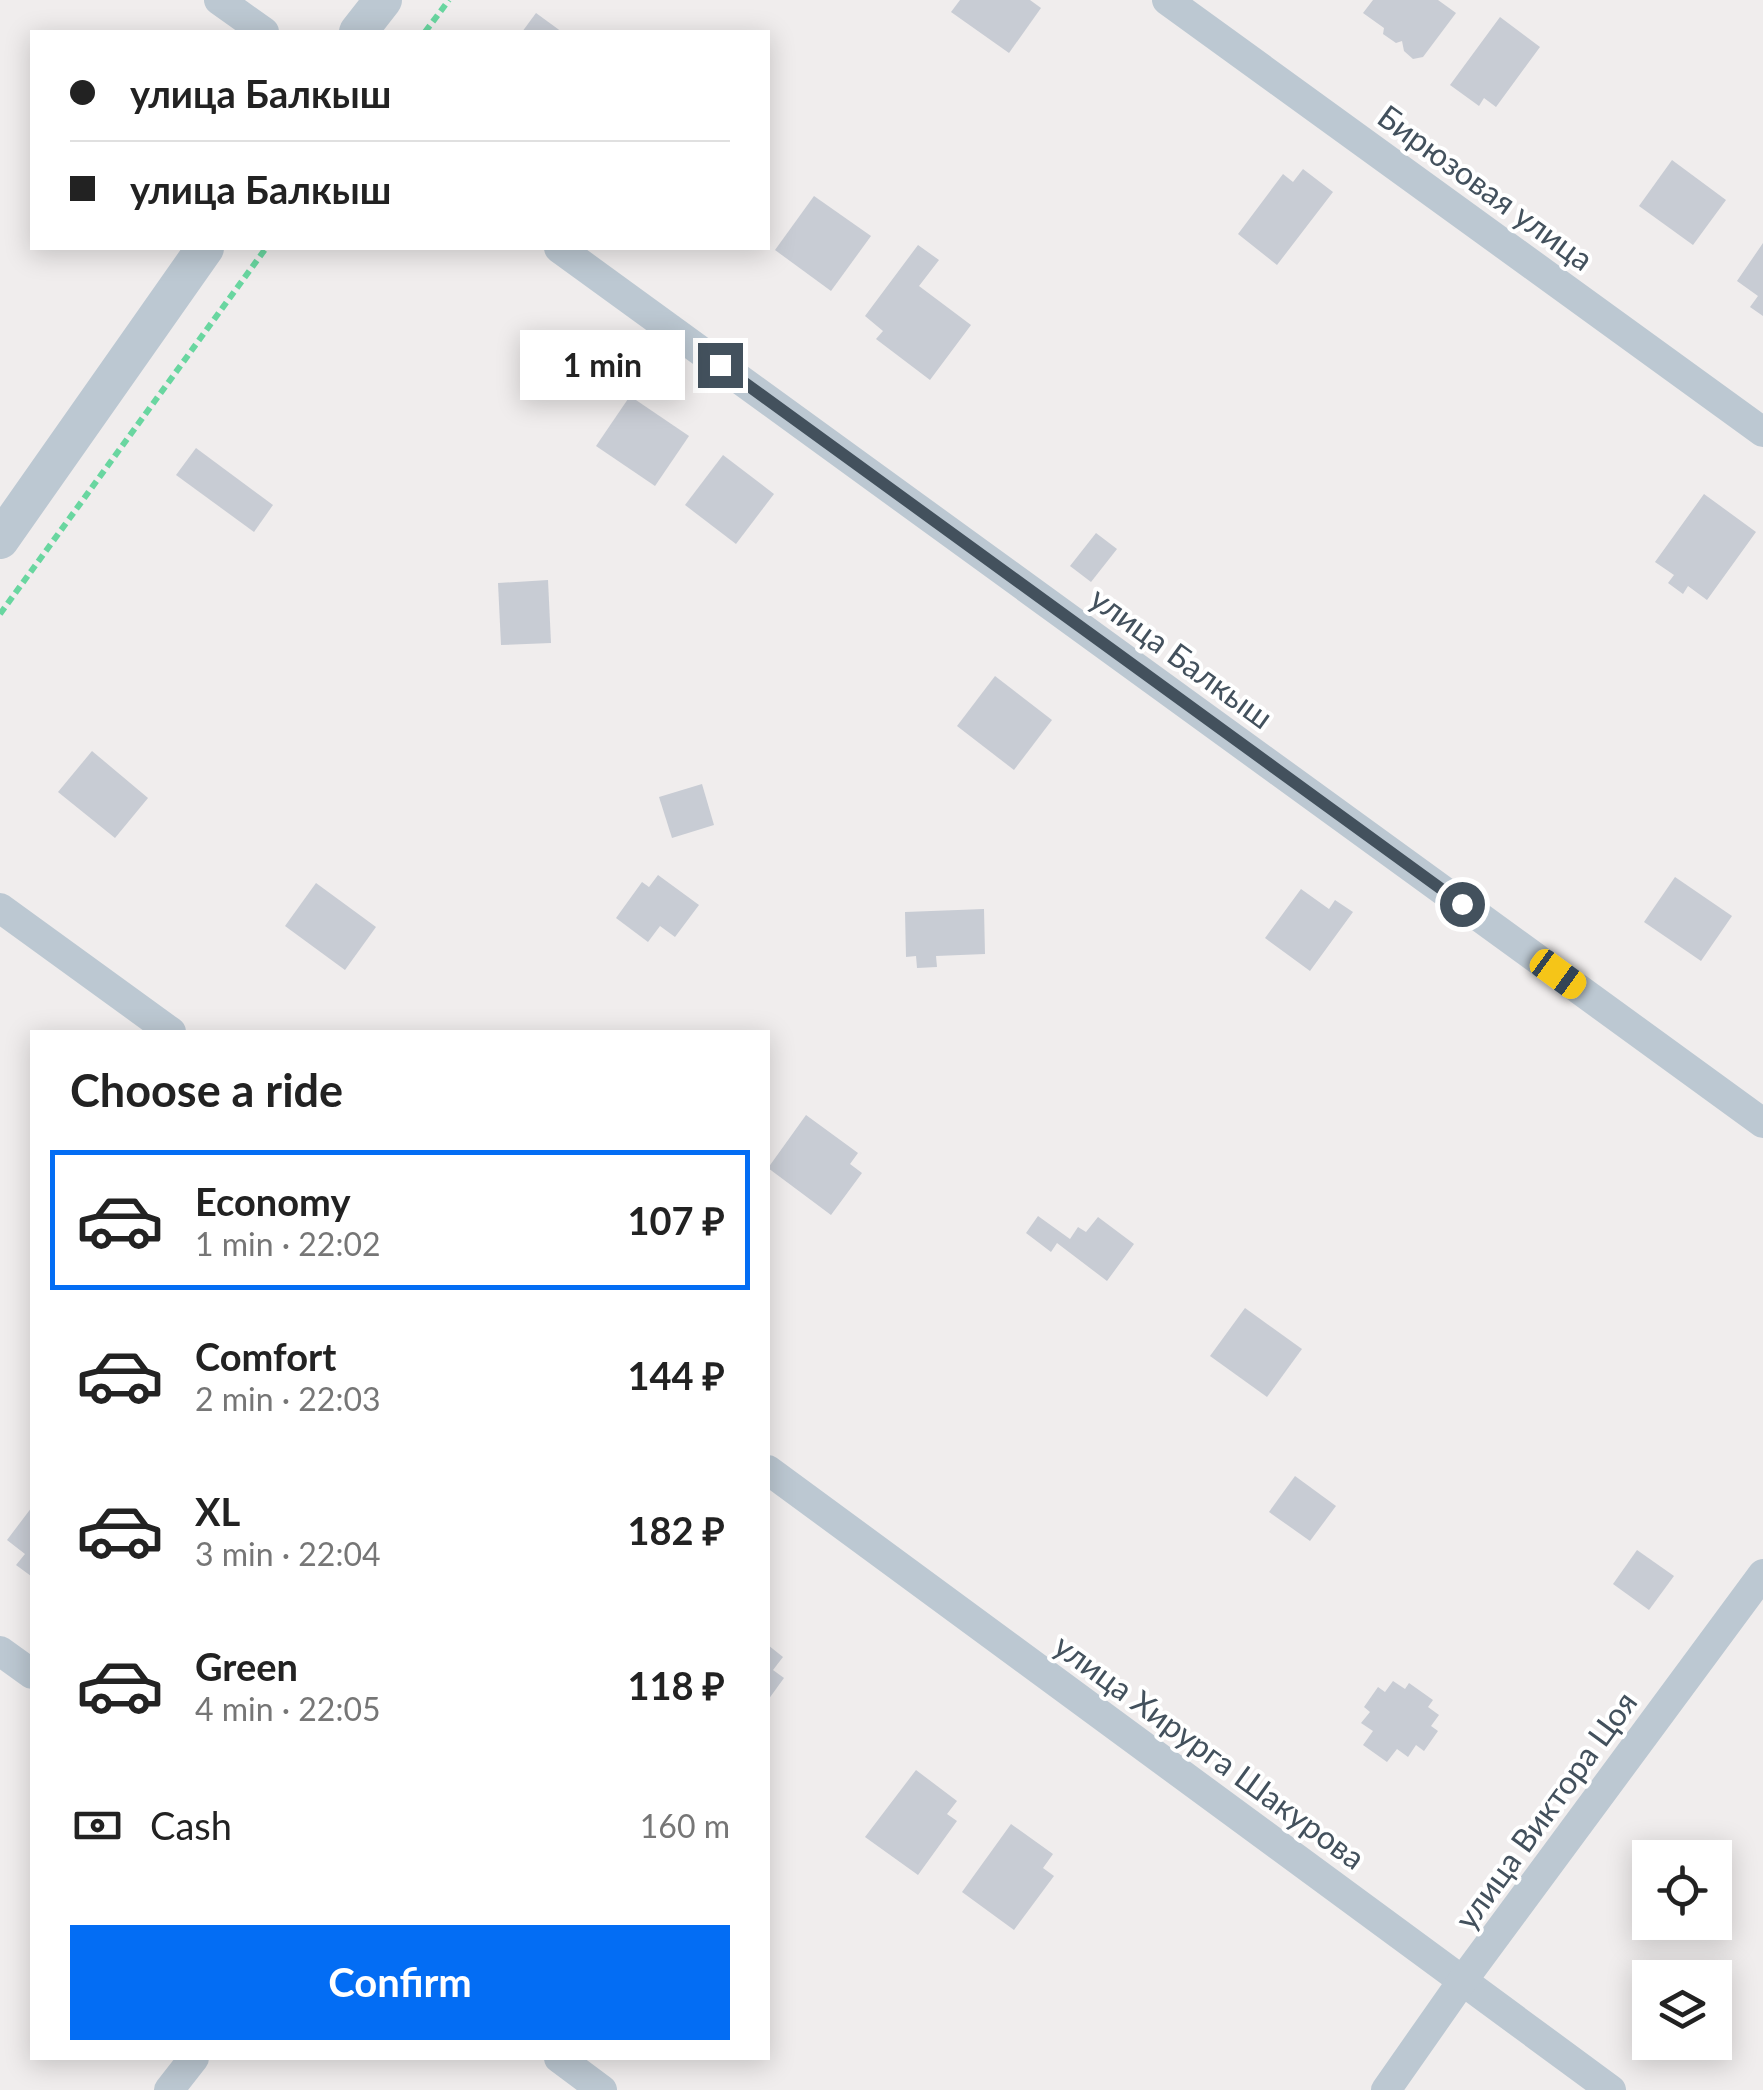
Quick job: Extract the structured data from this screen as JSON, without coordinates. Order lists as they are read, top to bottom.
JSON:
{
  "streets": {
    "street": [
      "Бирюзовая улица",
      "улица Балкыш",
      "улица Хирурга Шакурова",
      "улица Виктора Цоя"
    ]
  },
  "crossings": [
    ["улица Хирурга Шакурова", "улица Виктора Цоя"]
  ],
  "page": {
    "banner": ["улица Балкыш", "улица Балкыш"],
    "bubble": "1 min",
    "heading": "Choose a ride",
    "list": [
      {
        "name": "Economy",
        "note": "1 min · 22:02",
        "value": "107 ₽"
      },
      {
        "name": "Comfort",
        "note": "2 min · 22:03",
        "value": "144 ₽"
      },
      {
        "name": "XL",
        "note": "3 min · 22:04",
        "value": "182 ₽"
      },
      {
        "name": "Green",
        "note": "4 min · 22:05",
        "value": "118 ₽"
      }
    ],
    "pay": ["Cash", "160 m"],
    "buttons": "Confirm"
  }
}
